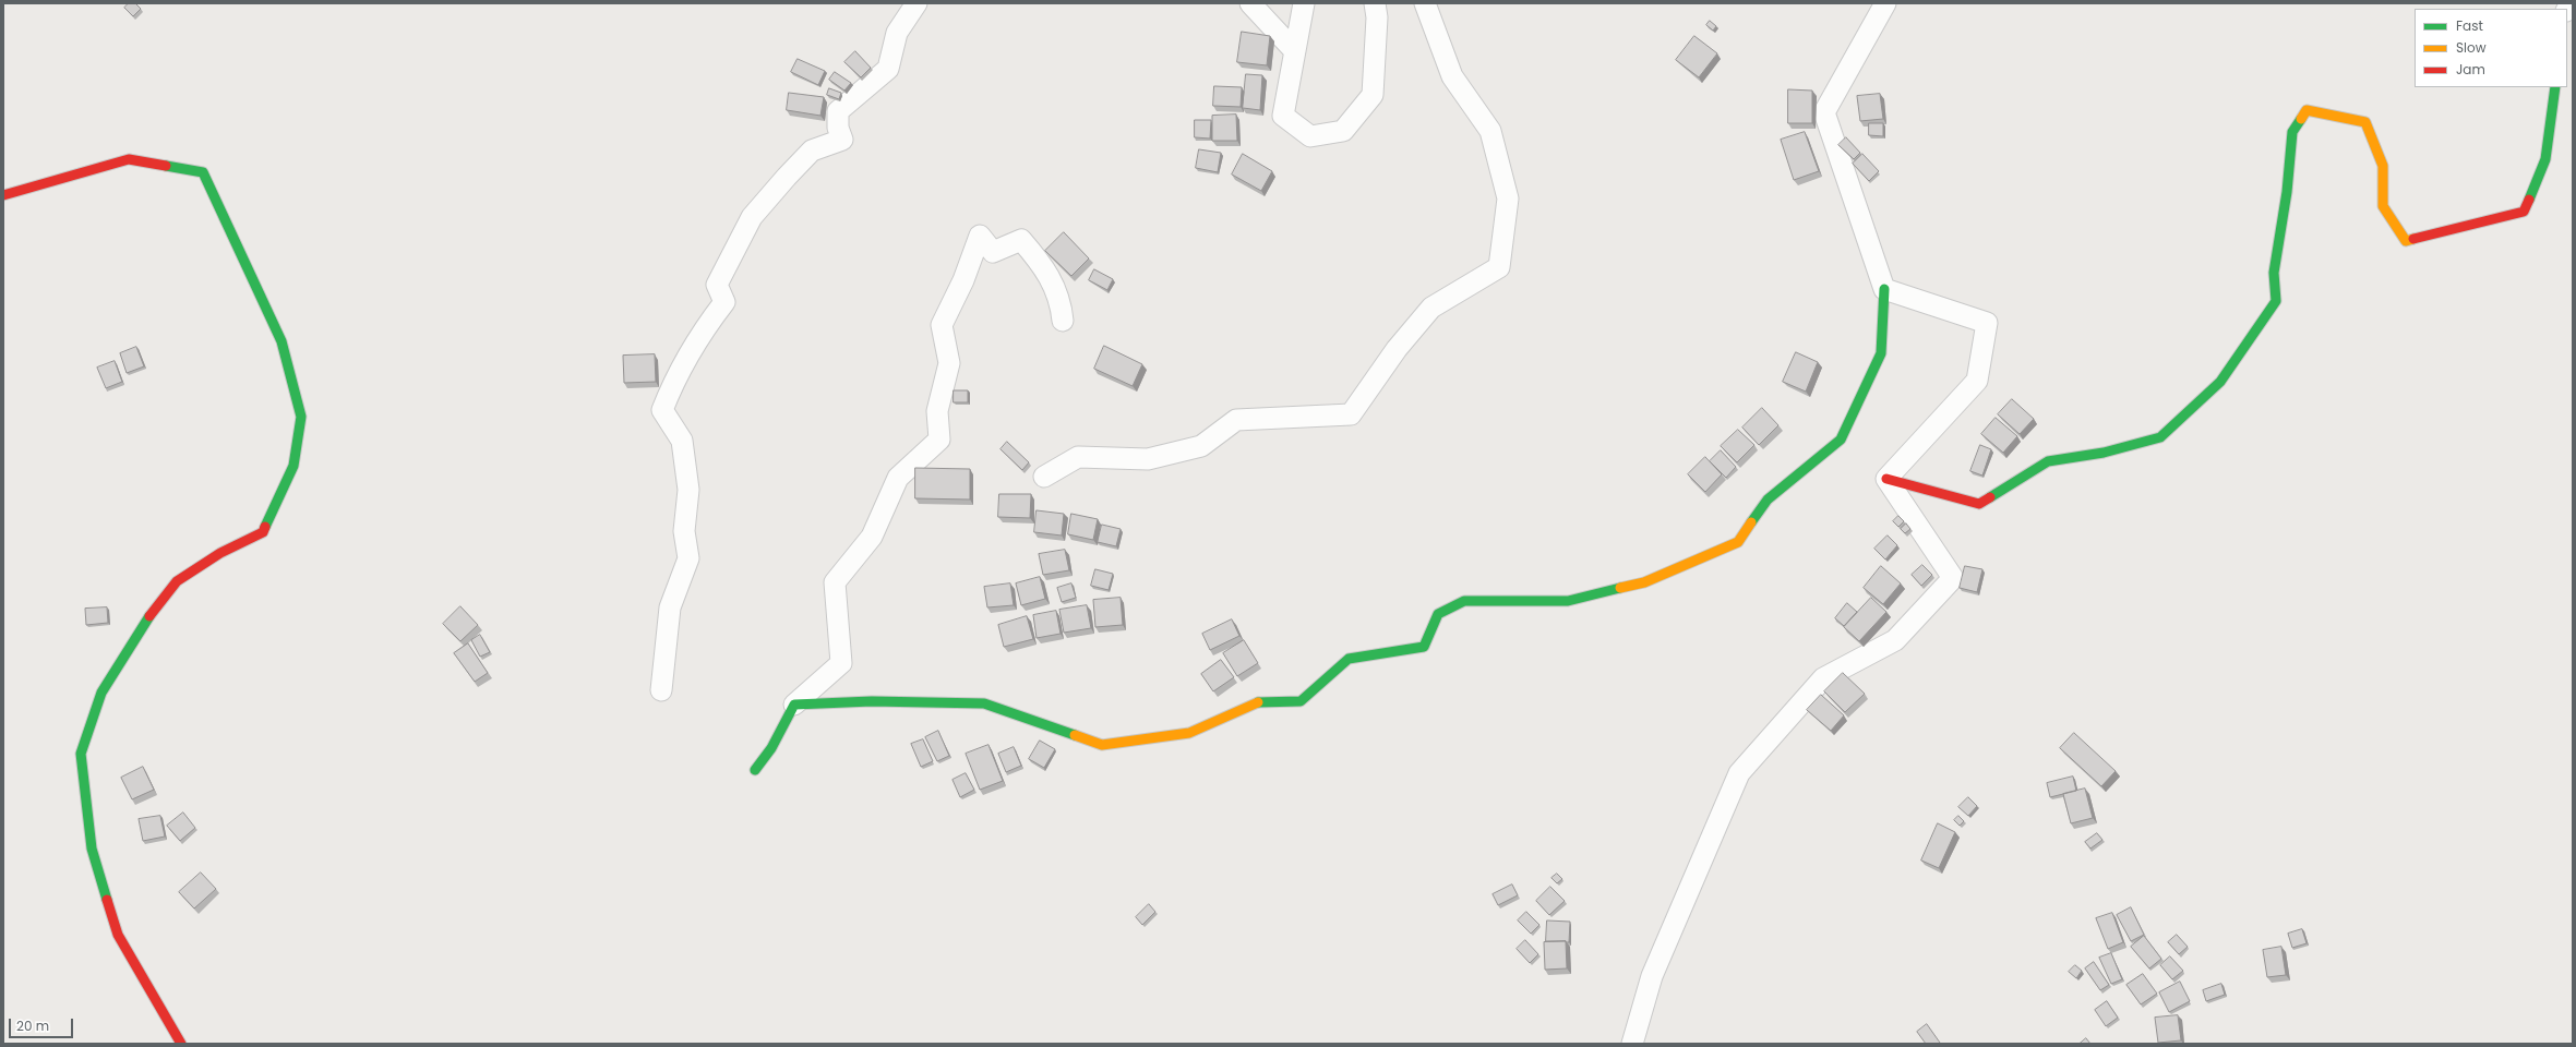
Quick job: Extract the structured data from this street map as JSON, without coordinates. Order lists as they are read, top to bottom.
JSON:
{
  "legend": ["Fast", "Slow", "Jam"],
  "scale_bar": "20 m"
}
